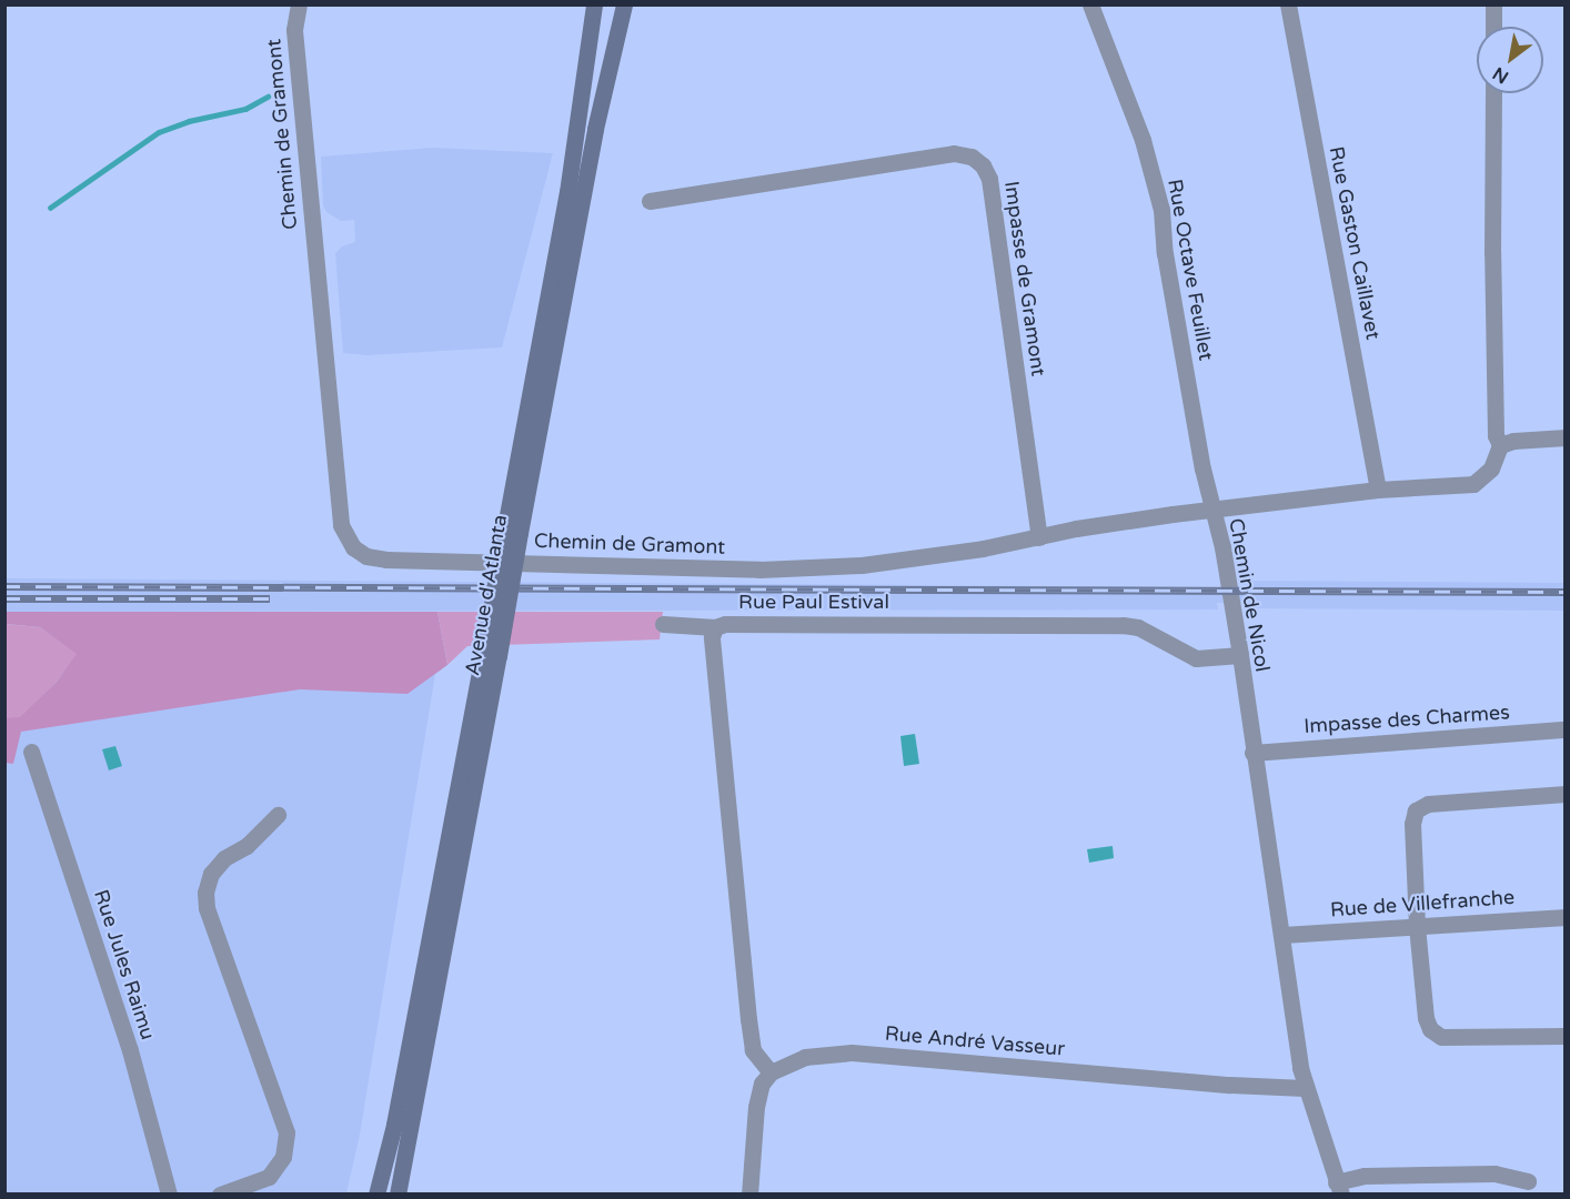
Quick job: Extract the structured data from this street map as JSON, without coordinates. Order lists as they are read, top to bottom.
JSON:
{
  "streets": {
    "main road": ["Avenue d'Atlanta"],
    "street": [
      "Chemin de Gramont",
      "Rue Gaston Caillavet",
      "Rue Octave Feuillet",
      "Impasse de Gramont",
      "Chemin de Nicol",
      "Rue Paul Estival",
      "Impasse des Charmes",
      "Rue de Villefranche",
      "Rue Jules Raimu",
      "Rue André Vasseur"
    ]
  },
  "crossings": [
    ["Chemin de Gramont", "Rue Octave Feuillet"],
    ["Chemin de Gramont", "Impasse de Gramont"],
    ["Chemin de Gramont", "Chemin de Nicol"],
    ["Rue Gaston Caillavet", "Chemin de Nicol"],
    ["Rue Octave Feuillet", "Chemin de Nicol"],
    ["Chemin de Nicol", "Rue Paul Estival"],
    ["Chemin de Nicol", "Impasse des Charmes"],
    ["Chemin de Nicol", "Rue de Villefranche"],
    ["Chemin de Nicol", "Rue André Vasseur"],
    ["Rue Paul Estival", "Rue André Vasseur"]
  ],
  "north": "bottom left"
}
